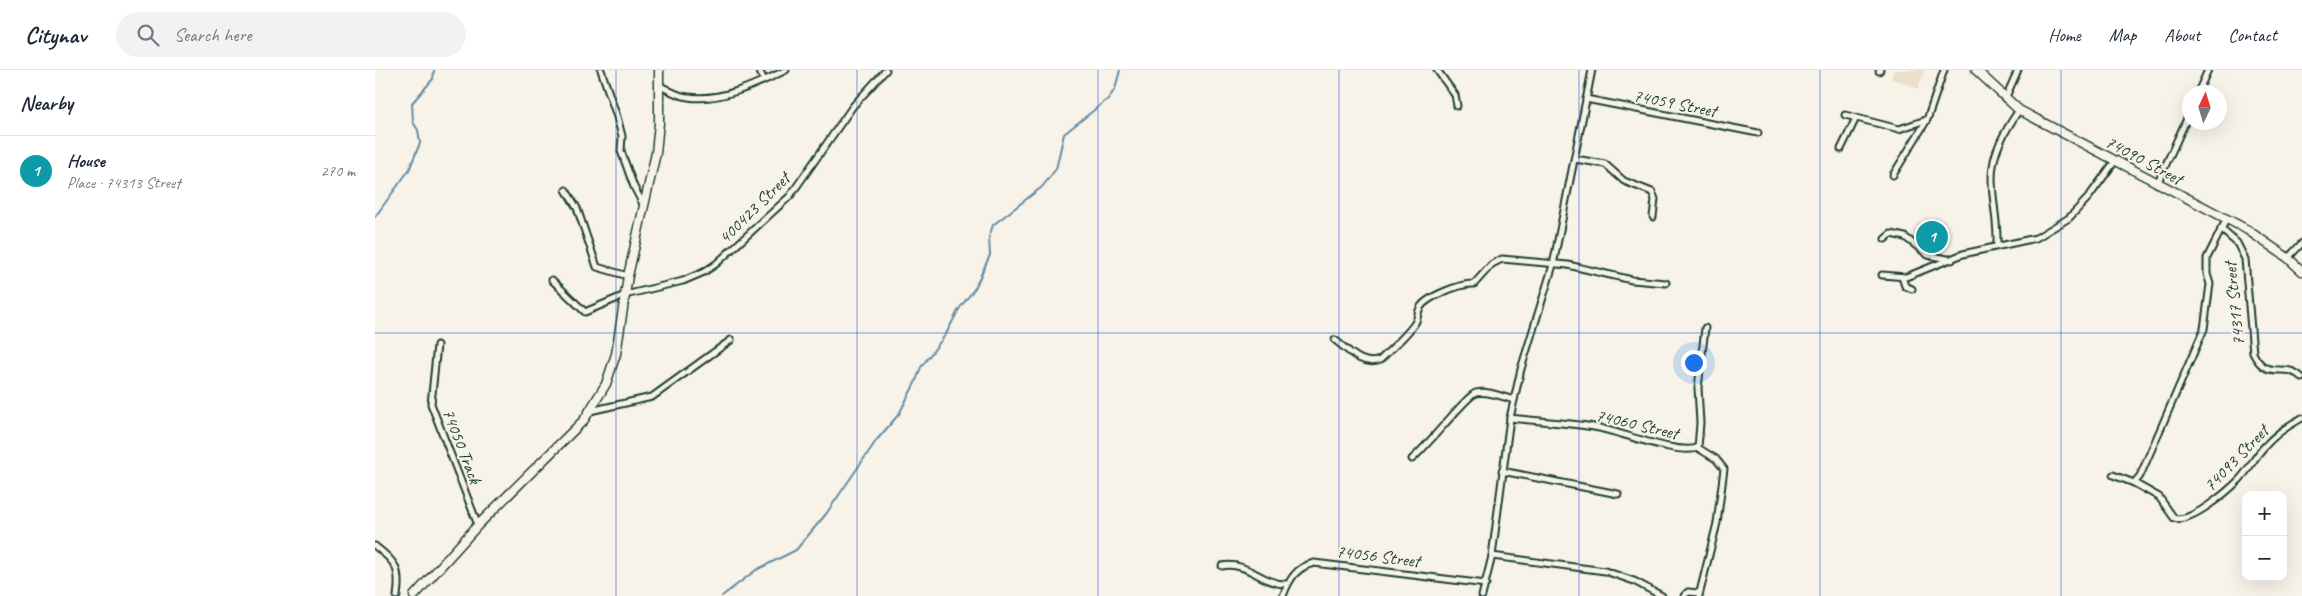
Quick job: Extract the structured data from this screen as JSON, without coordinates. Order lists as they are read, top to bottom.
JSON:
{
  "streets": {
    "street": [
      "74059 Street",
      "74090 Street",
      "400423 Street",
      "74317 Street",
      "74060 Street",
      "74050 Track",
      "74093 Street",
      "74056 Street"
    ]
  },
  "north": "top",
  "page": {
    "header": "Citynav",
    "search": "Search here",
    "nav": [
      "Home",
      "Map",
      "About",
      "Contact"
    ],
    "heading": "Nearby",
    "list": [
      {
        "mark": "1",
        "name": "House",
        "note": "Place · 74313 Street",
        "value": "270 m"
      }
    ],
    "pins": "1",
    "map_buttons": ["+", "−"]
  }
}
